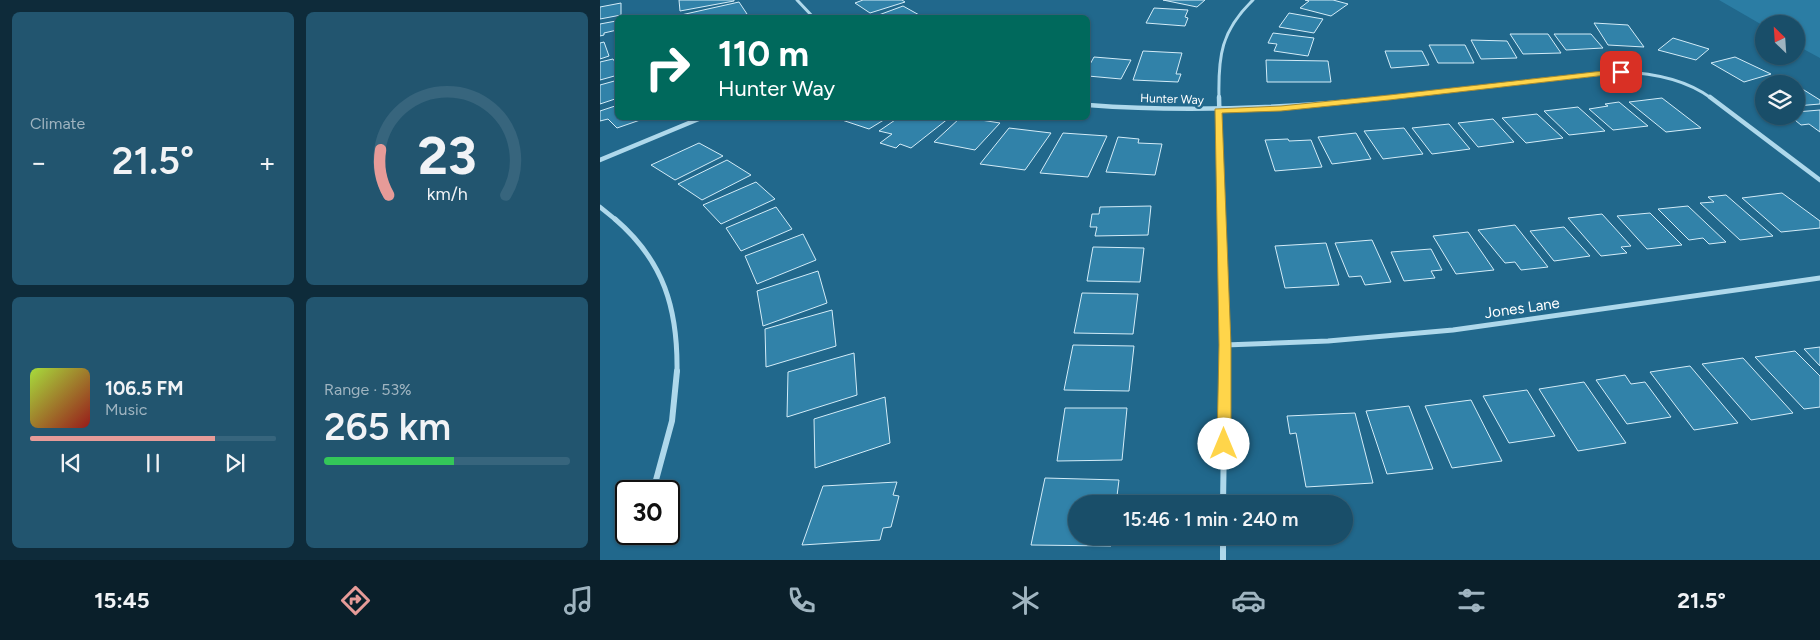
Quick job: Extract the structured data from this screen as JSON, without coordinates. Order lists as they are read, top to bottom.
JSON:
{
  "streets": {
    "street": ["Hunter Way", "Jones Lane"]
  },
  "north": "top left",
  "page": {
    "tile": [
      "Climate",
      ["Range · 53%", "265 km"]
    ],
    "turn": ["110 m", "Hunter Way"],
    "heat": ["−", "21.5°", "+"],
    "song": ["106.5 FM", "Music"],
    "limit": "30",
    "trip": "15:46 · 1 min · 240 m",
    "tabs": ["15:45", "21.5°"],
    "gauge": ["23", "km/h"]
  }
}
